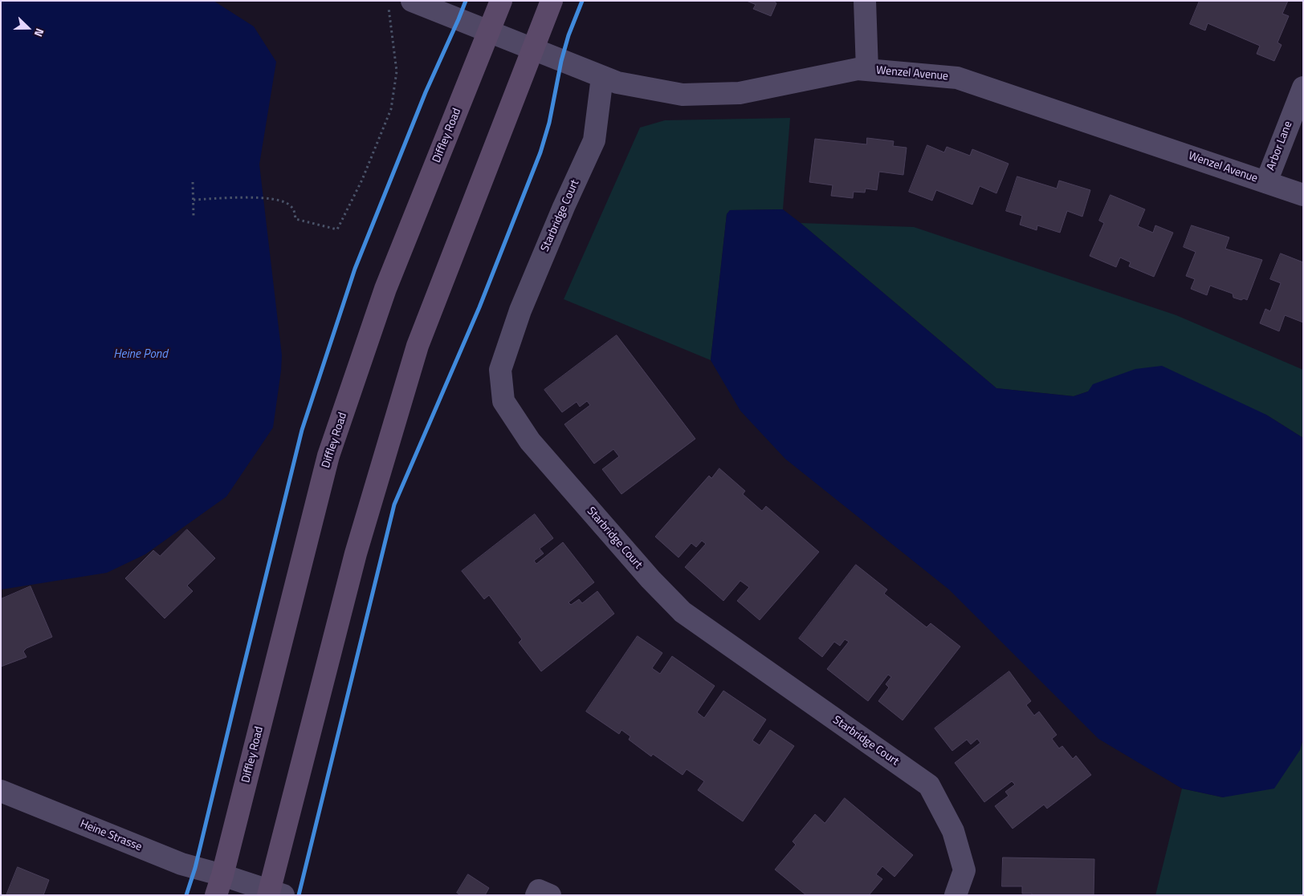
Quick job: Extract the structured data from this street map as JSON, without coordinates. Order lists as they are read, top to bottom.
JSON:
{
  "streets": {
    "main road": ["Diffley Road"],
    "street": [
      "Wenzel Avenue",
      "Arbor Lane",
      "Starbridge Court",
      "Heine Strasse"
    ]
  },
  "crossings": [
    ["Wenzel Avenue", "Diffley Road"],
    ["Wenzel Avenue", "Arbor Lane"],
    ["Wenzel Avenue", "Starbridge Court"],
    ["Diffley Road", "Heine Strasse"]
  ],
  "water": ["Heine Pond"],
  "north": "right"
}
